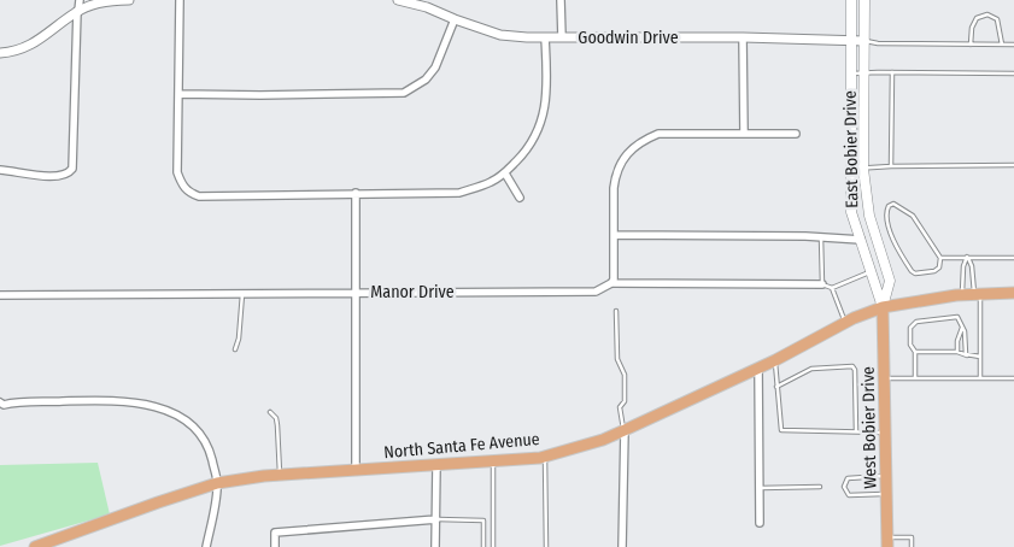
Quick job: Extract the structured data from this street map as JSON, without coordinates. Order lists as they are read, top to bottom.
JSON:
{
  "streets": {
    "main road": ["East Bobier Drive", "West Bobier Drive", "North Santa Fe Avenue"],
    "street": ["Goodwin Drive", "Manor Drive"]
  },
  "crossings": [
    ["Goodwin Drive", "East Bobier Drive"],
    ["East Bobier Drive", "West Bobier Drive"],
    ["East Bobier Drive", "North Santa Fe Avenue"],
    ["West Bobier Drive", "North Santa Fe Avenue"]
  ]
}
